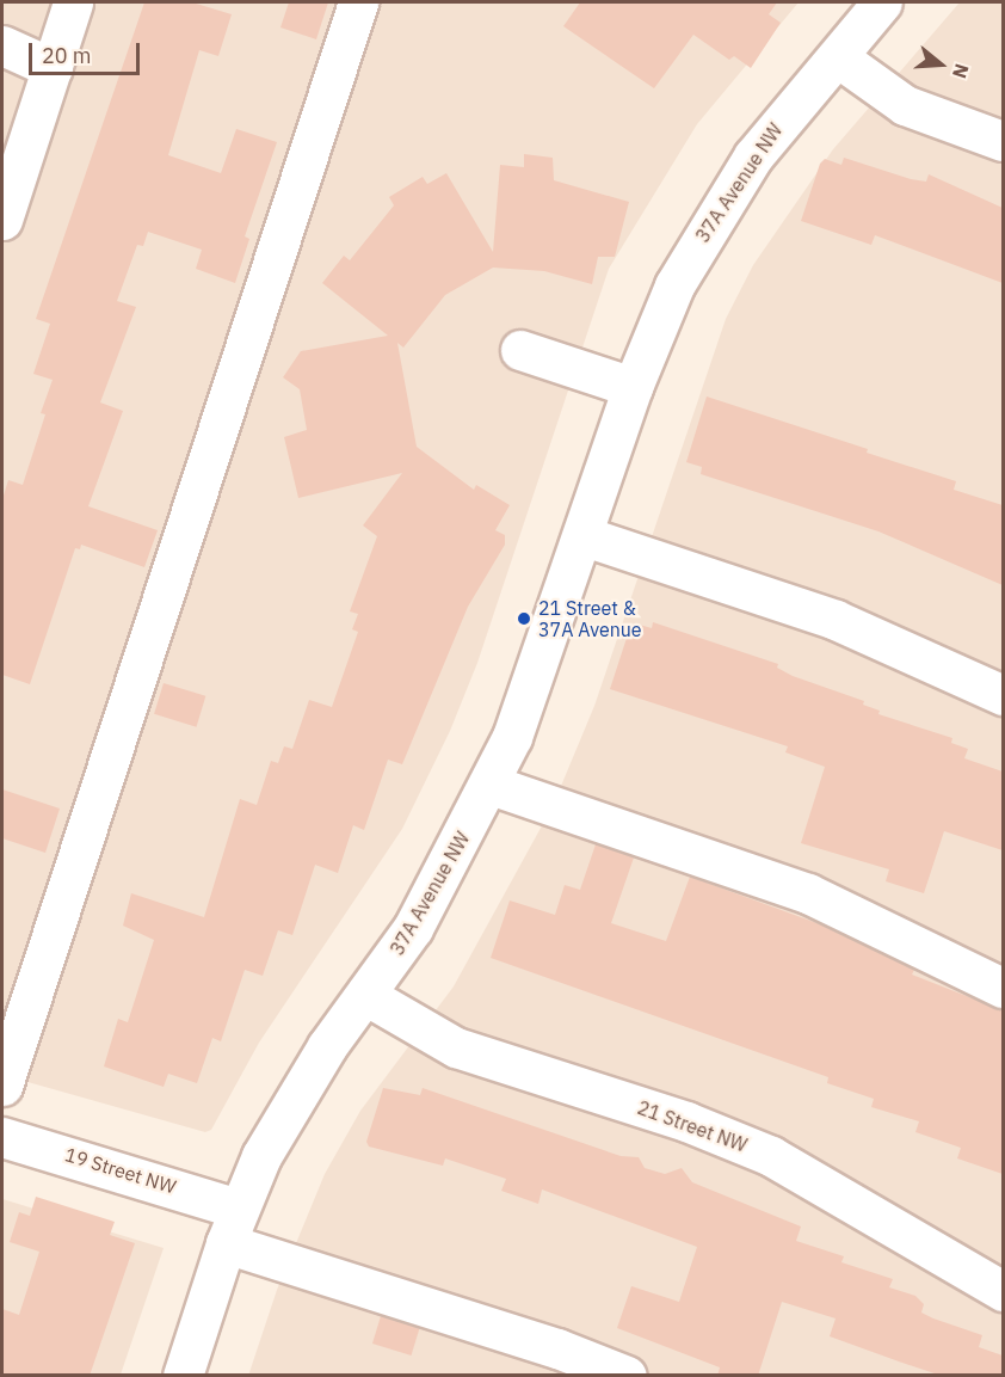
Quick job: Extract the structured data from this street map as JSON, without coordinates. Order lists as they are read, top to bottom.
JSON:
{
  "streets": {
    "street": ["37A Avenue NW", "21 Street NW", "19 Street NW"]
  },
  "crossings": [
    ["37A Avenue NW", "21 Street NW"],
    ["37A Avenue NW", "19 Street NW"]
  ],
  "places": ["21 Street & 37A Avenue"],
  "scale_bar": "20 m",
  "north": "right"
}
